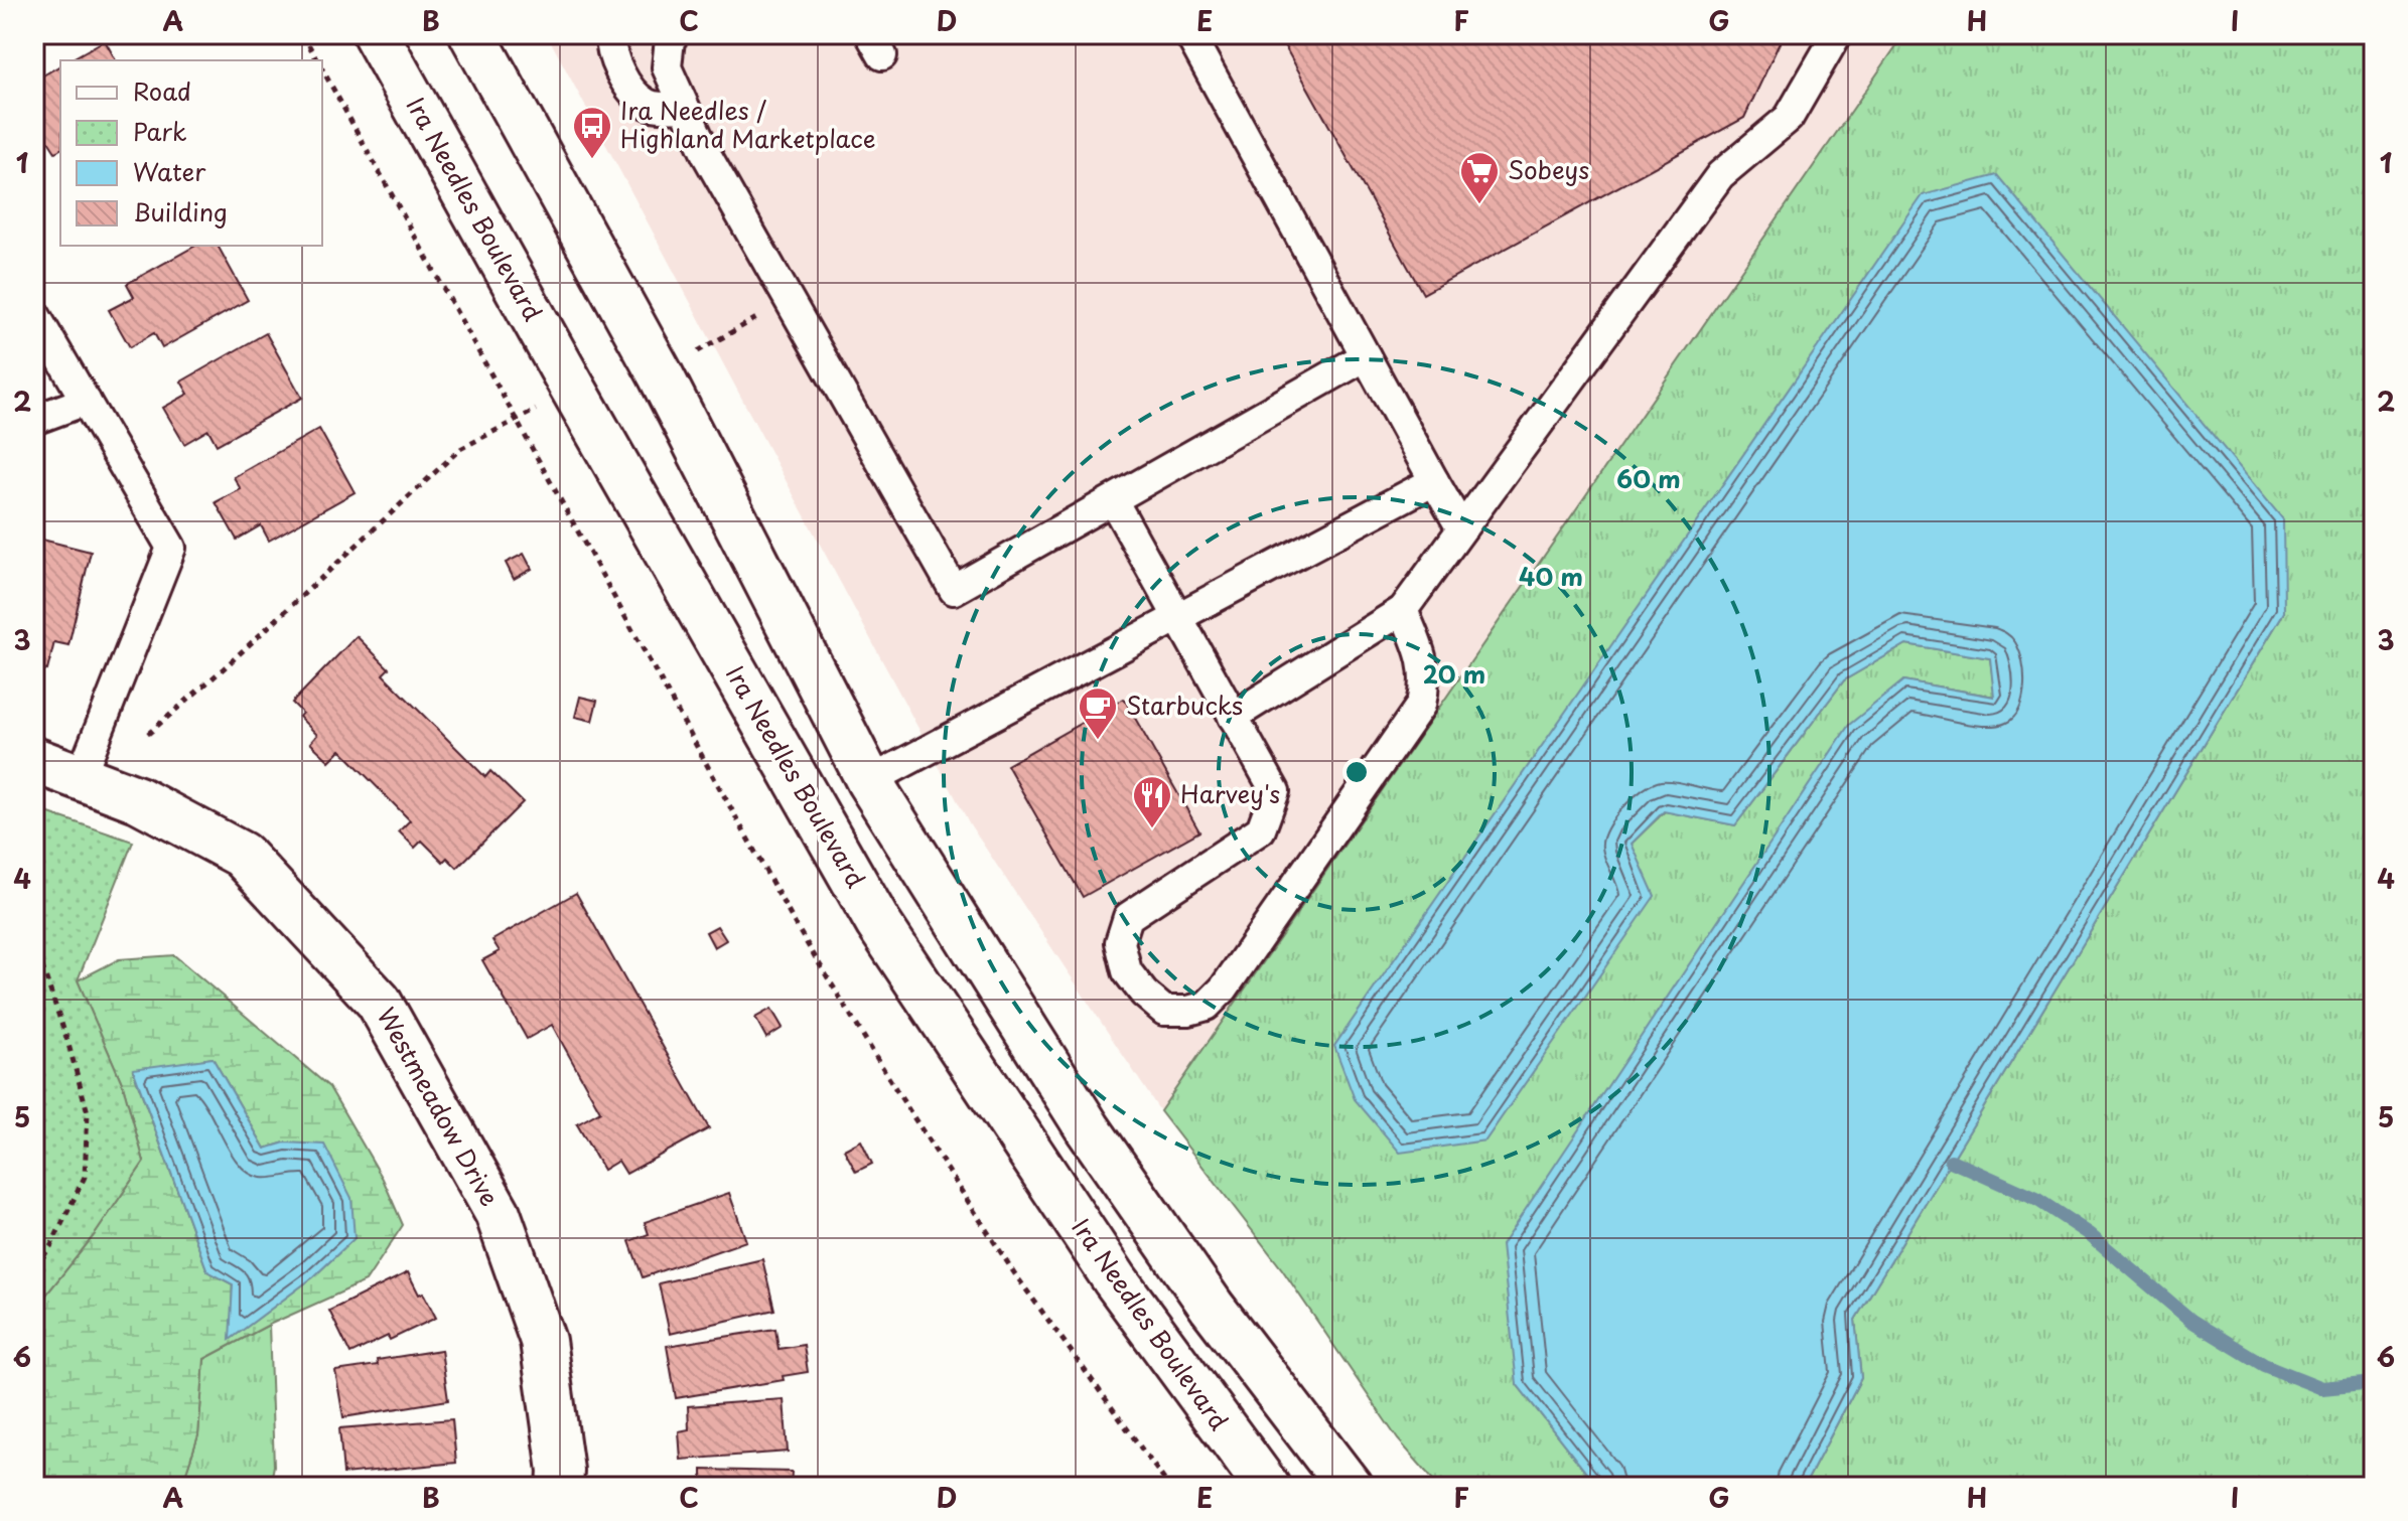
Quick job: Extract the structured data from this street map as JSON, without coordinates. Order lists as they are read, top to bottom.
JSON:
{
  "streets": {
    "main road": ["Ira Needles Boulevard", "Westmeadow Drive"]
  },
  "places": {
    "bus stop": ["Ira Needles / Highland Marketplace"],
    "supermarket": ["Sobeys"],
    "cafe": ["Starbucks"],
    "restaurant": ["Harvey's"]
  },
  "legend": [
    "Road",
    "Park",
    "Water",
    "Building"
  ],
  "grid": {
    "columns": [
      "A",
      "B",
      "C",
      "D",
      "E",
      "F",
      "G",
      "H",
      "I"
    ],
    "rows": [
      "1",
      "2",
      "3",
      "4",
      "5",
      "6"
    ]
  },
  "rings": ["60 m", "40 m", "20 m"]
}
